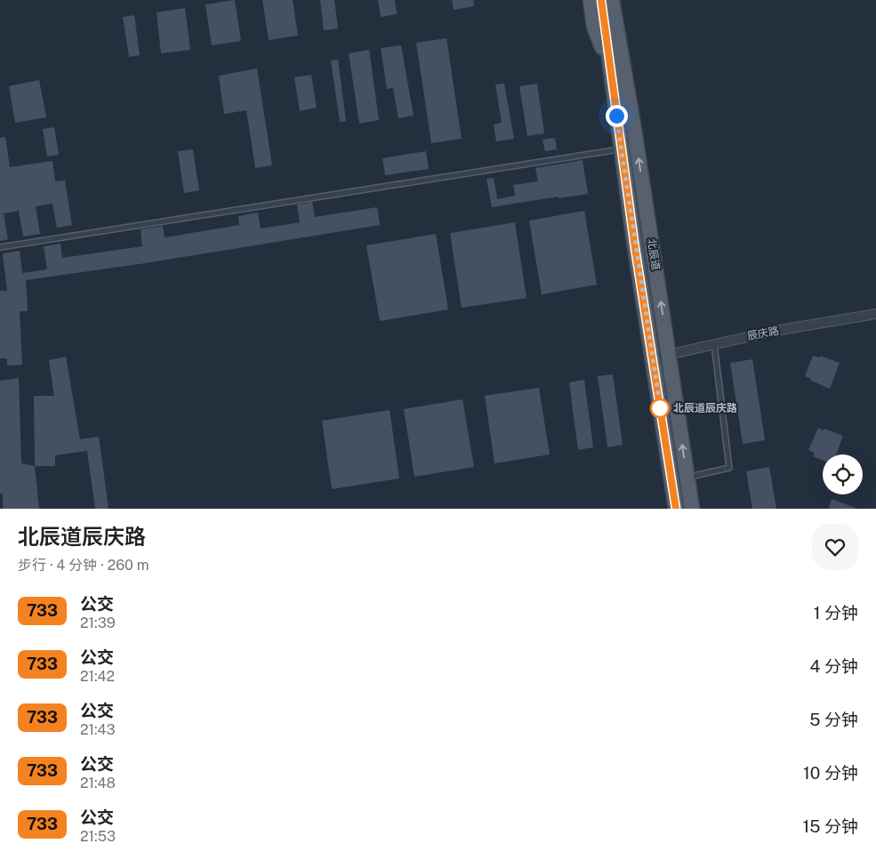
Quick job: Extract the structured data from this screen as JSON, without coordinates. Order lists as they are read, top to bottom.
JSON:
{
  "streets": {
    "main road": ["北辰道"],
    "street": ["辰庆路"]
  },
  "crossings": [
    ["北辰道", "辰庆路"]
  ],
  "places": ["北辰道辰庆路"],
  "lines": ["bus line 733"],
  "page": {
    "heading": ["北辰道辰庆路", "步行 · 4 分钟 · 260 m"],
    "list": [
      {
        "mark": "733",
        "name": "公交",
        "note": "21:39",
        "value": "1 分钟"
      },
      {
        "mark": "733",
        "name": "公交",
        "note": "21:42",
        "value": "4 分钟"
      },
      {
        "mark": "733",
        "name": "公交",
        "note": "21:43",
        "value": "5 分钟"
      },
      {
        "mark": "733",
        "name": "公交",
        "note": "21:48",
        "value": "10 分钟"
      },
      {
        "mark": "733",
        "name": "公交",
        "note": "21:53",
        "value": "15 分钟"
      }
    ]
  }
}
